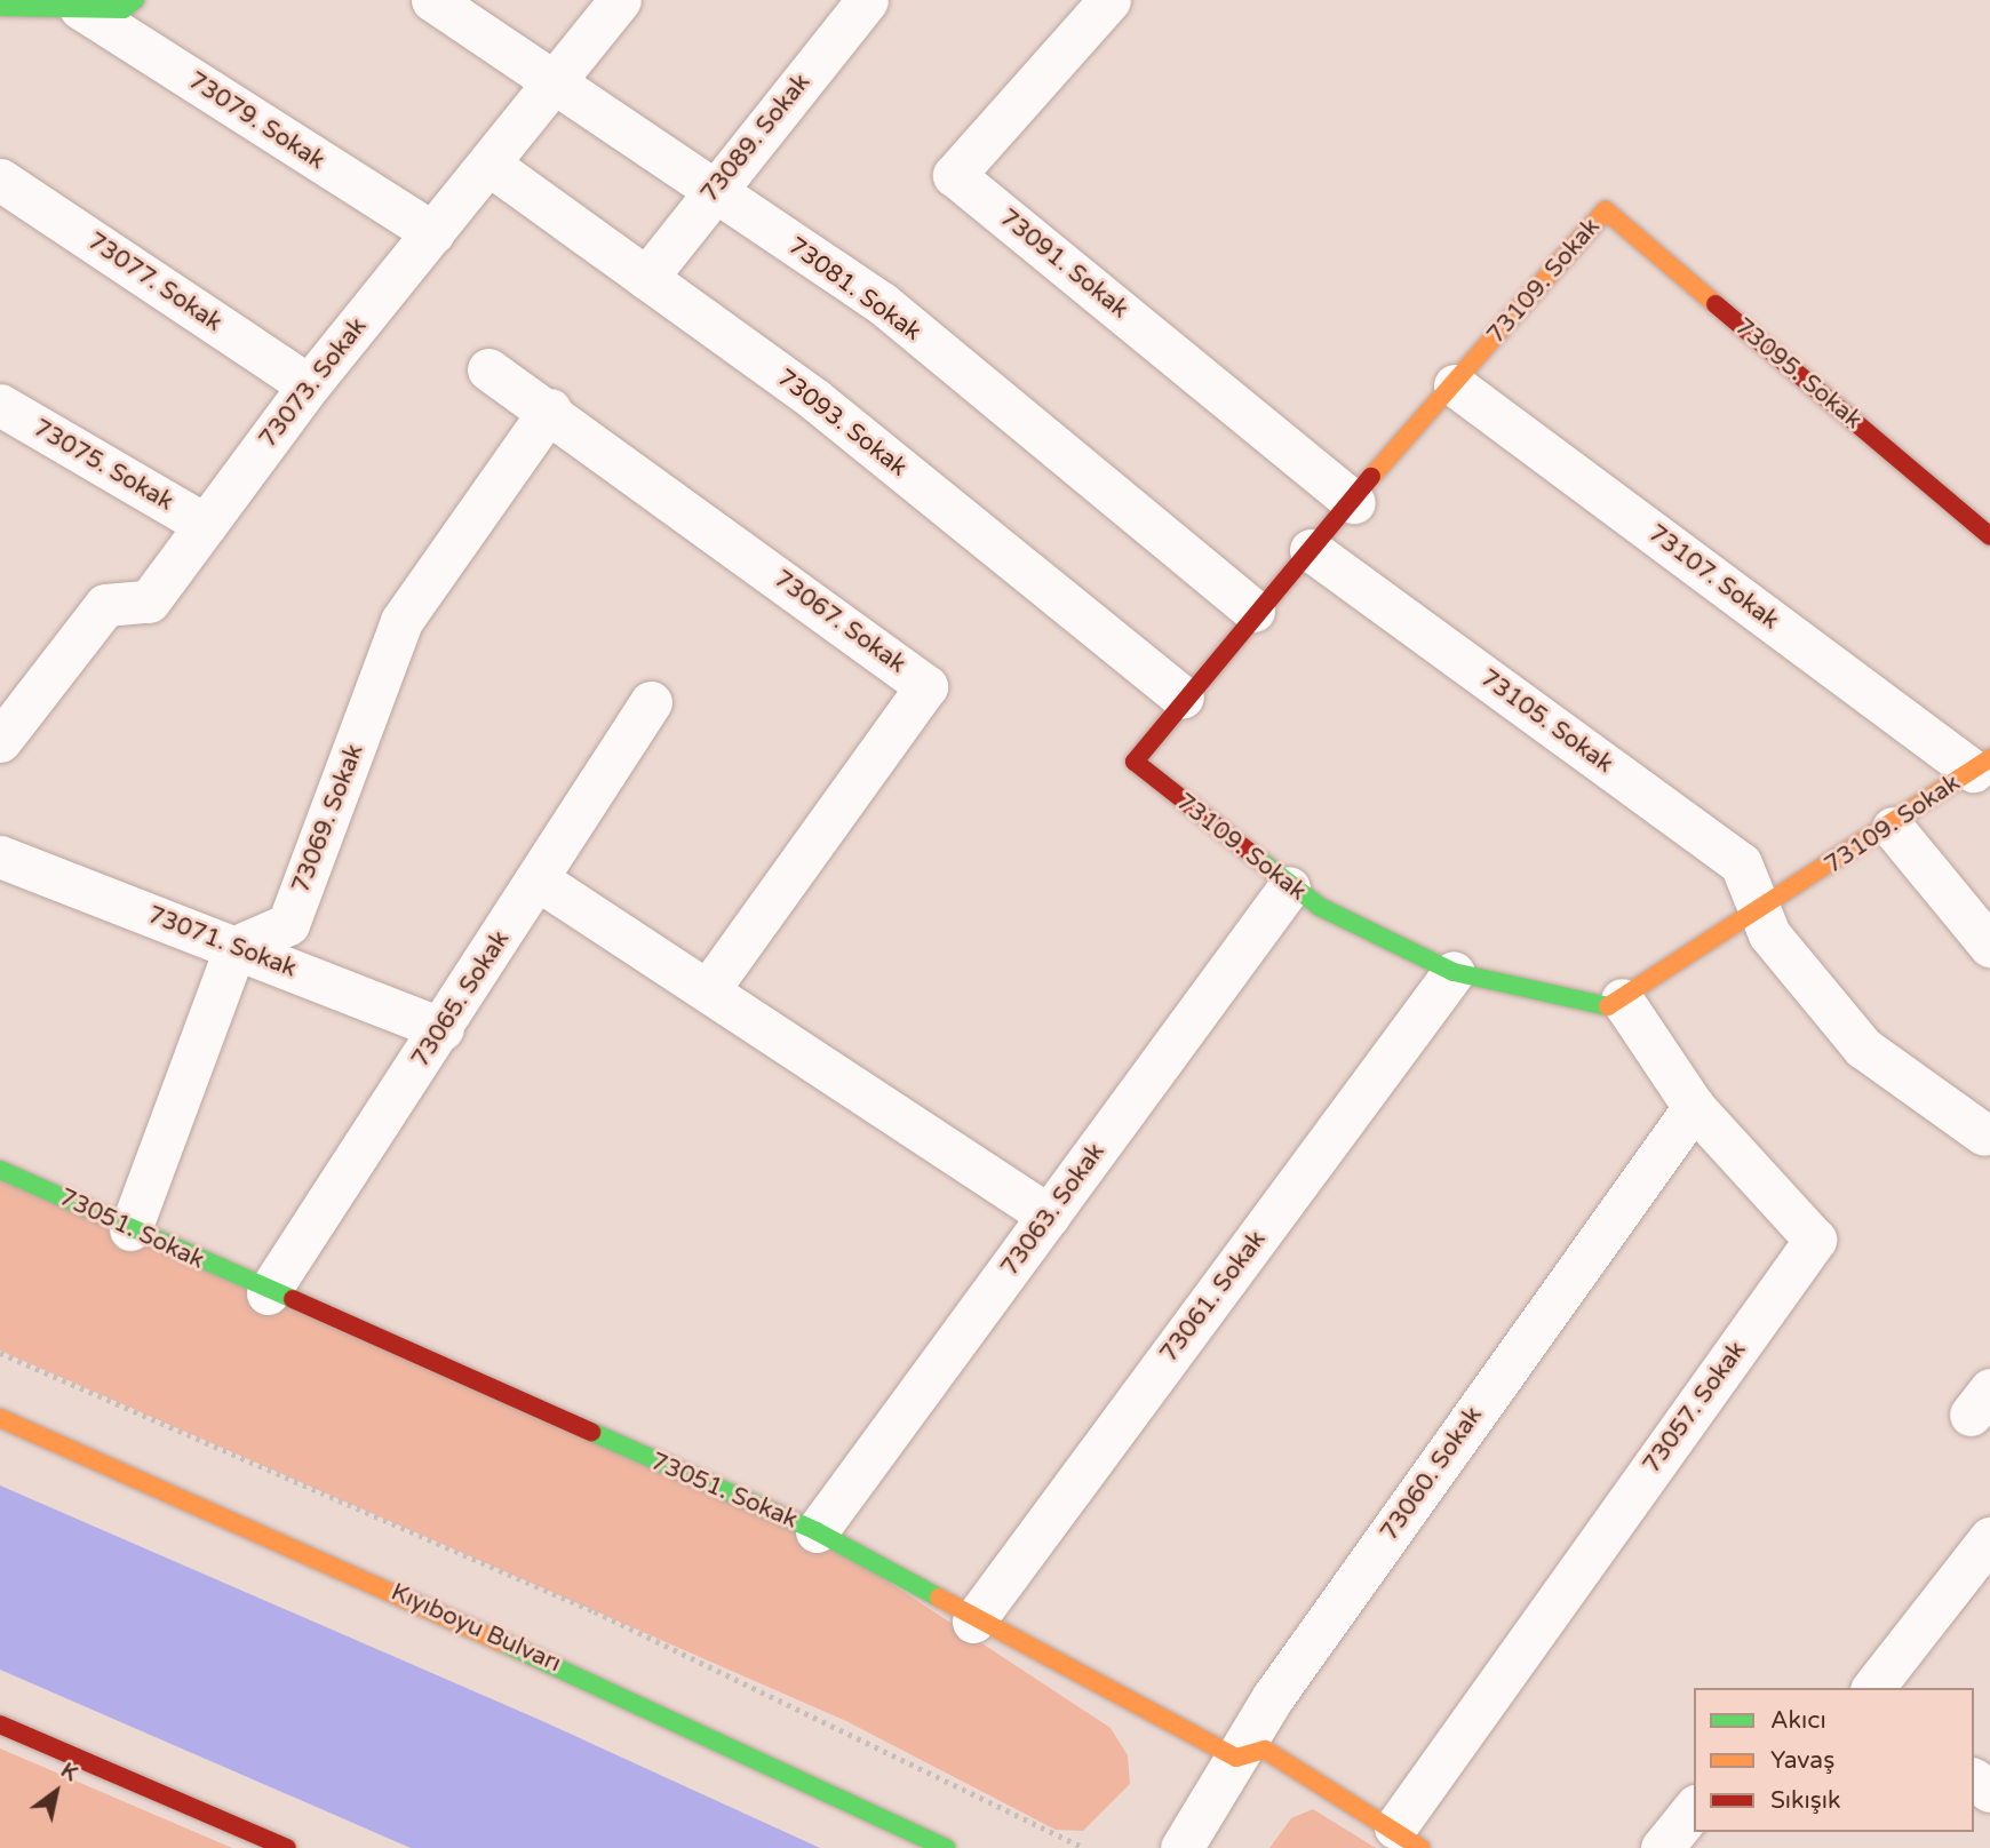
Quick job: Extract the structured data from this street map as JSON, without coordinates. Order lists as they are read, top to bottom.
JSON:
{
  "streets": {
    "street": [
      "73079. Sokak",
      "73089. Sokak",
      "73091. Sokak",
      "73109. Sokak",
      "73077. Sokak",
      "73081. Sokak",
      "73095. Sokak",
      "73073. Sokak",
      "73093. Sokak",
      "73075. Sokak",
      "73107. Sokak",
      "73067. Sokak",
      "73105. Sokak",
      "73069. Sokak",
      "73071. Sokak",
      "73065. Sokak",
      "73063. Sokak",
      "73051. Sokak",
      "73061. Sokak",
      "73057. Sokak",
      "73060. Sokak",
      "Kıyıboyu Bulvarı"
    ]
  },
  "crossings": [
    ["73079. Sokak", "73073. Sokak"],
    ["73089. Sokak", "73081. Sokak"],
    ["73089. Sokak", "73093. Sokak"],
    ["73091. Sokak", "73109. Sokak"],
    ["73109. Sokak", "73081. Sokak"],
    ["73109. Sokak", "73095. Sokak"],
    ["73109. Sokak", "73093. Sokak"],
    ["73109. Sokak", "73107. Sokak"],
    ["73109. Sokak", "73105. Sokak"],
    ["73109. Sokak", "73063. Sokak"],
    ["73109. Sokak", "73061. Sokak"],
    ["73109. Sokak", "73057. Sokak"],
    ["73077. Sokak", "73073. Sokak"],
    ["73081. Sokak", "73073. Sokak"],
    ["73073. Sokak", "73093. Sokak"],
    ["73073. Sokak", "73075. Sokak"],
    ["73067. Sokak", "73069. Sokak"],
    ["73069. Sokak", "73071. Sokak"],
    ["73071. Sokak", "73065. Sokak"],
    ["73065. Sokak", "73051. Sokak"],
    ["73063. Sokak", "73051. Sokak"],
    ["73051. Sokak", "73061. Sokak"],
    ["73051. Sokak", "73060. Sokak"],
    ["73057. Sokak", "73060. Sokak"]
  ],
  "legend": ["Akıcı", "Yavaş", "Sıkışık"],
  "north": "top right"
}
